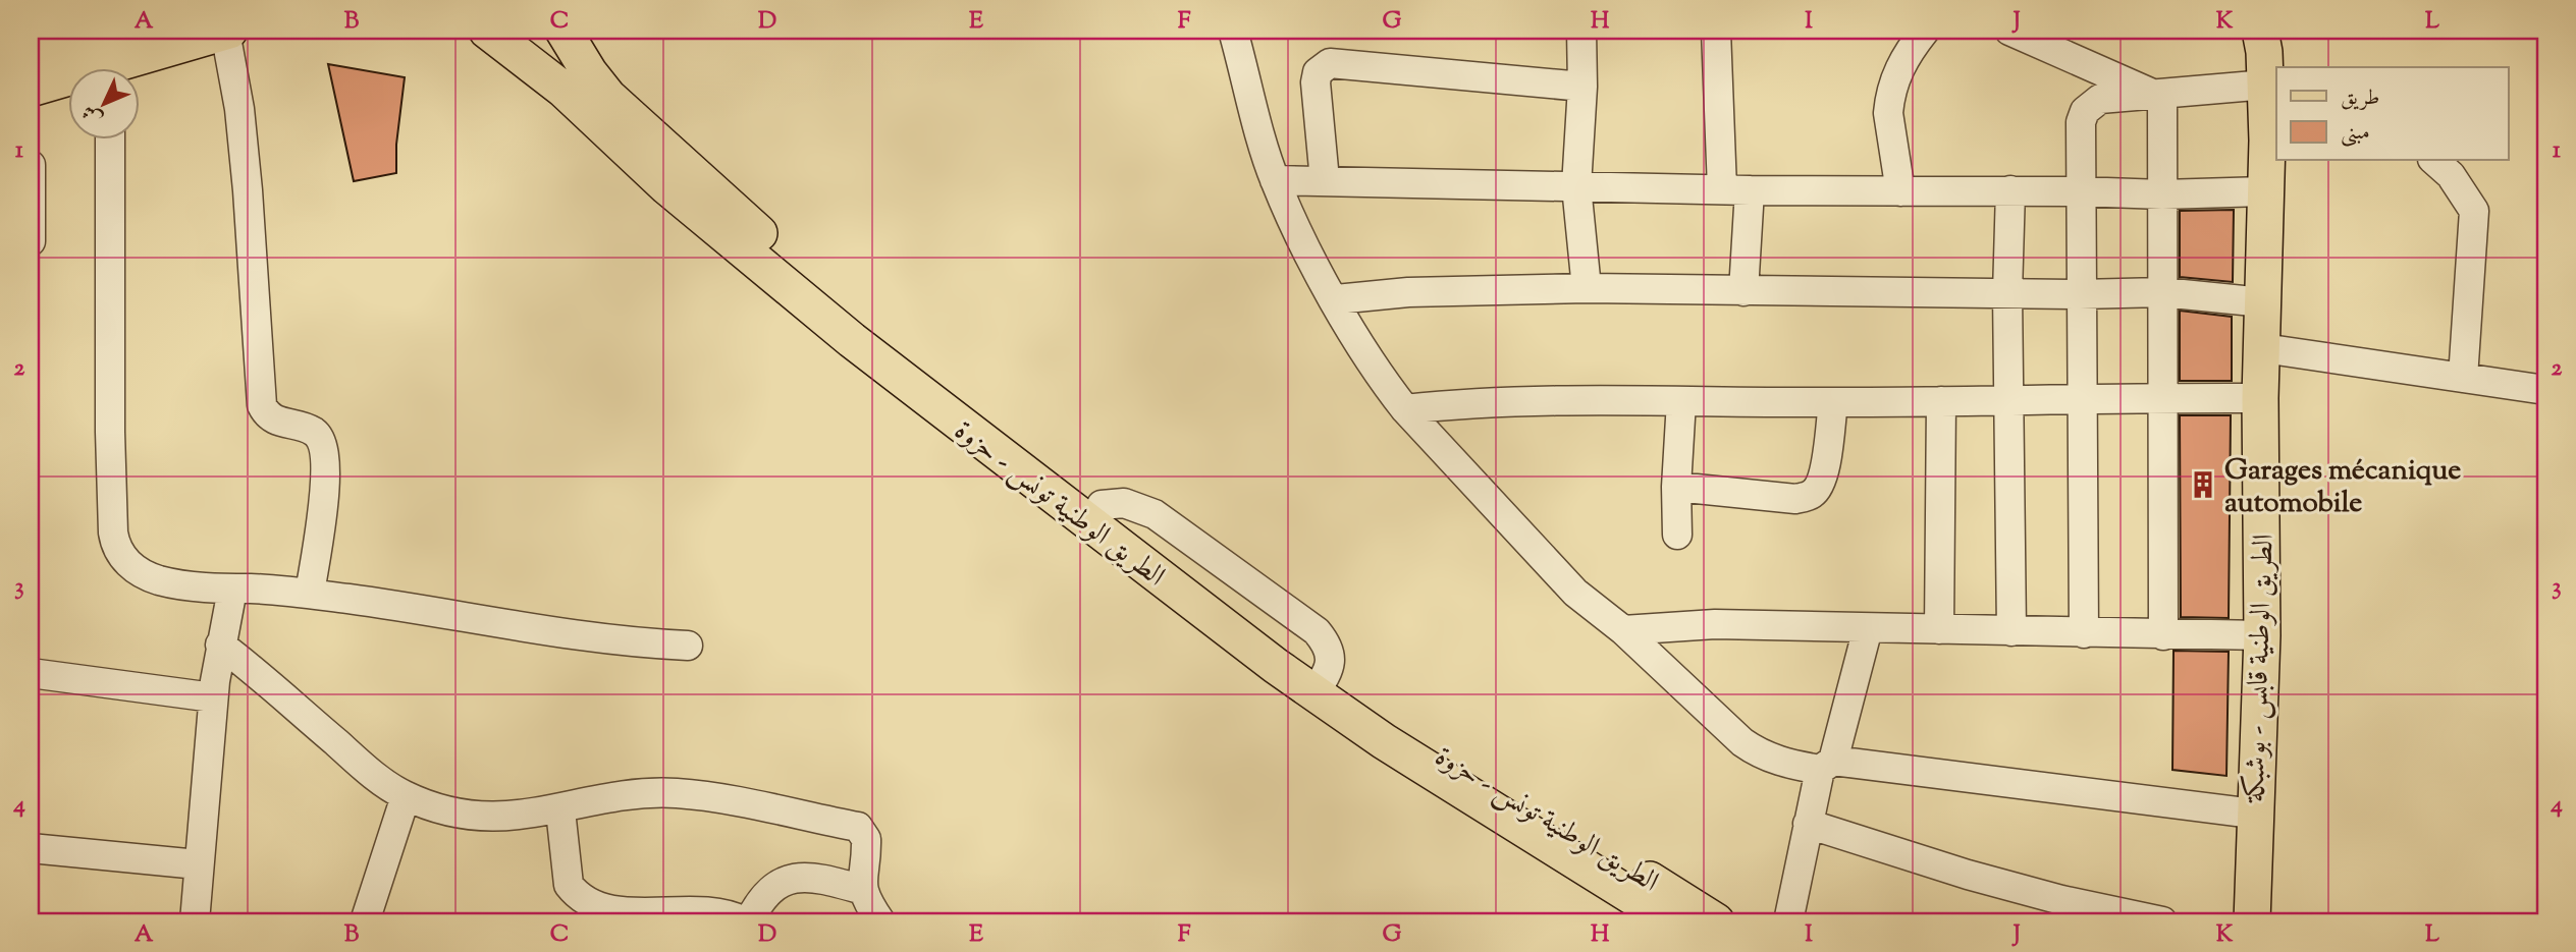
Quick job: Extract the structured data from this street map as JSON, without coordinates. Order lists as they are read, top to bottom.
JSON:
{
  "streets": {
    "main road": ["الطريق الوطنية تونس - حزوة", "الطريق الوطنية قابس - بوشبكة"]
  },
  "places": {
    "building": ["Garages mécanique automobile"]
  },
  "legend": ["طريق", "مبنى"],
  "north": "bottom left",
  "grid": {
    "columns": [
      "A",
      "B",
      "C",
      "D",
      "E",
      "F",
      "G",
      "H",
      "I",
      "J",
      "K",
      "L"
    ],
    "rows": [
      "1",
      "2",
      "3",
      "4"
    ]
  }
}
